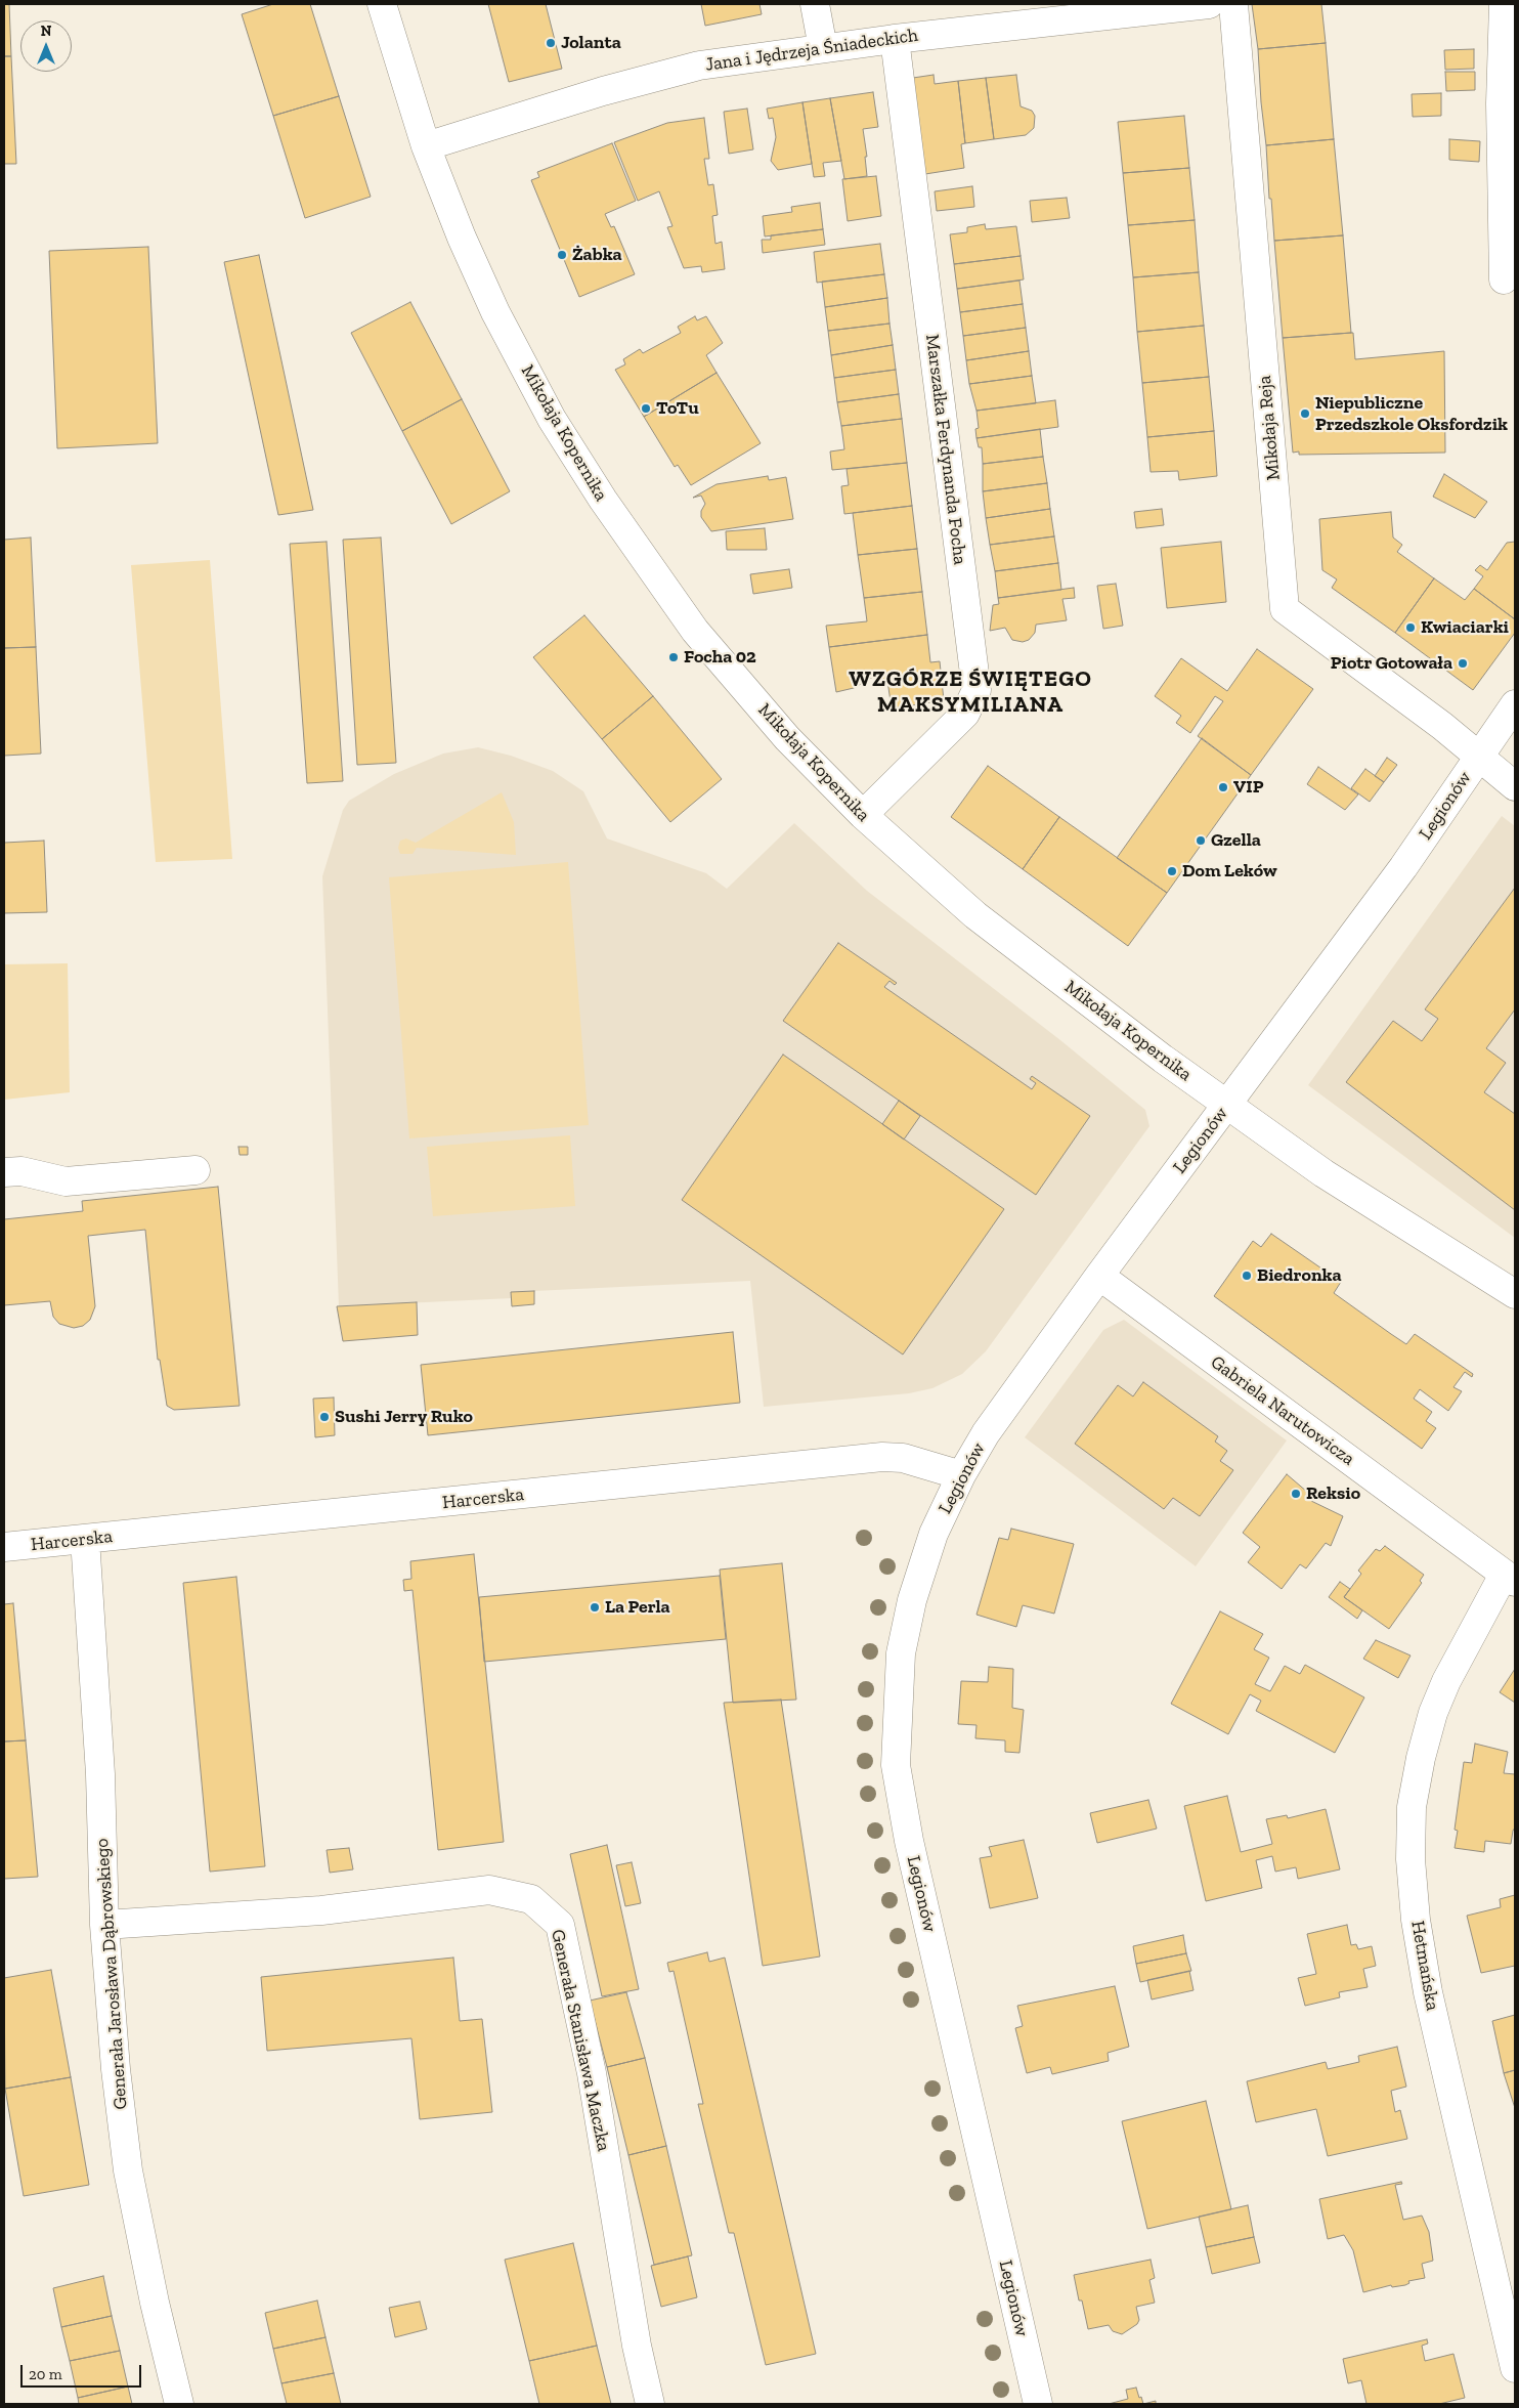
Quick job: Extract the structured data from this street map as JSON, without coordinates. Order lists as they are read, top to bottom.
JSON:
{
  "streets": {
    "street": [
      "Jana i Jędrzeja Śniadeckich",
      "Mikołaja Reja",
      "Mikołaja Kopernika",
      "Marszałka Ferdynanda Focha",
      "Legionów",
      "Gabriela Narutowicza",
      "Harcerska",
      "Hetmańska",
      "Generała Jarosława Dąbrowskiego",
      "Generała Stanisława Maczka"
    ]
  },
  "crossings": [
    ["Jana i Jędrzeja Śniadeckich", "Mikołaja Kopernika"],
    ["Jana i Jędrzeja Śniadeckich", "Marszałka Ferdynanda Focha"],
    ["Mikołaja Reja", "Legionów"],
    ["Mikołaja Kopernika", "Marszałka Ferdynanda Focha"],
    ["Mikołaja Kopernika", "Legionów"],
    ["Legionów", "Gabriela Narutowicza"],
    ["Legionów", "Harcerska"],
    ["Gabriela Narutowicza", "Hetmańska"],
    ["Harcerska", "Generała Jarosława Dąbrowskiego"],
    ["Generała Jarosława Dąbrowskiego", "Generała Stanisława Maczka"]
  ],
  "districts": ["WZGÓRZE ŚWIĘTEGO MAKSYMILIANA"],
  "places": [
    "Jolanta",
    "Żabka",
    "ToTu",
    "Niepubliczne Przedszkole Oksfordzik",
    "Kwiaciarki",
    "Focha 02",
    "Piotr Gotowała",
    "VIP",
    "Gzella",
    "Dom Leków",
    "Biedronka",
    "Sushi Jerry Ruko",
    "Reksio",
    "La Perla"
  ],
  "scale_bar": "20 m",
  "north": "top"
}
